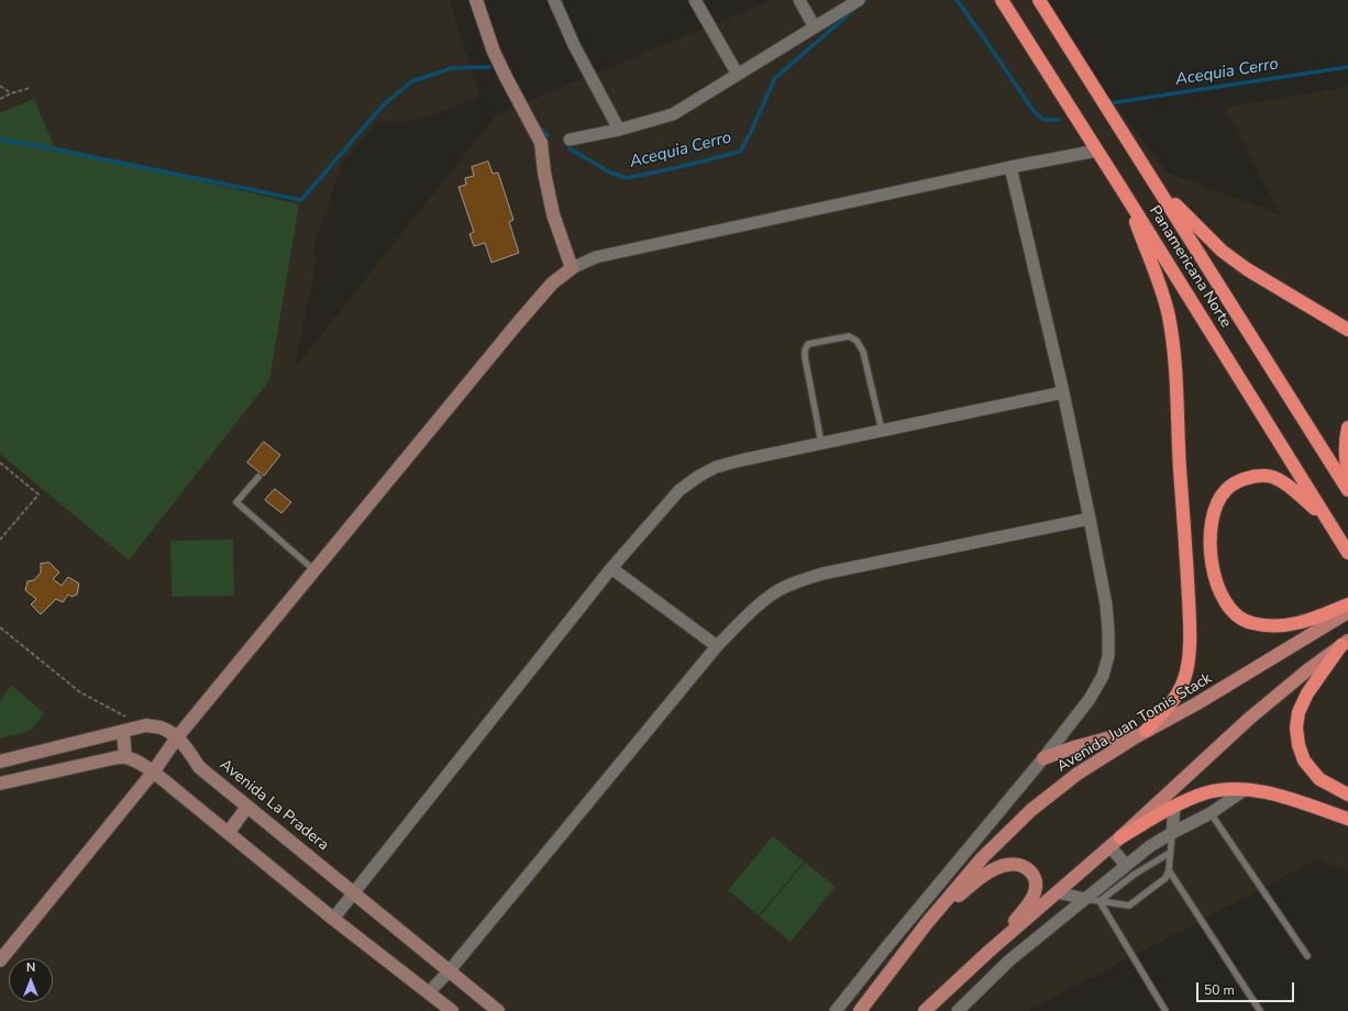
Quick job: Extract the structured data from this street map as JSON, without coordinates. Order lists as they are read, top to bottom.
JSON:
{
  "streets": {
    "highway": ["Panamericana Norte"],
    "main road": ["Avenida Juan Tomis Stack"],
    "street": ["Avenida La Pradera"]
  },
  "water": ["Acequia Cerro"],
  "scale_bar": "50 m",
  "north": "top"
}
